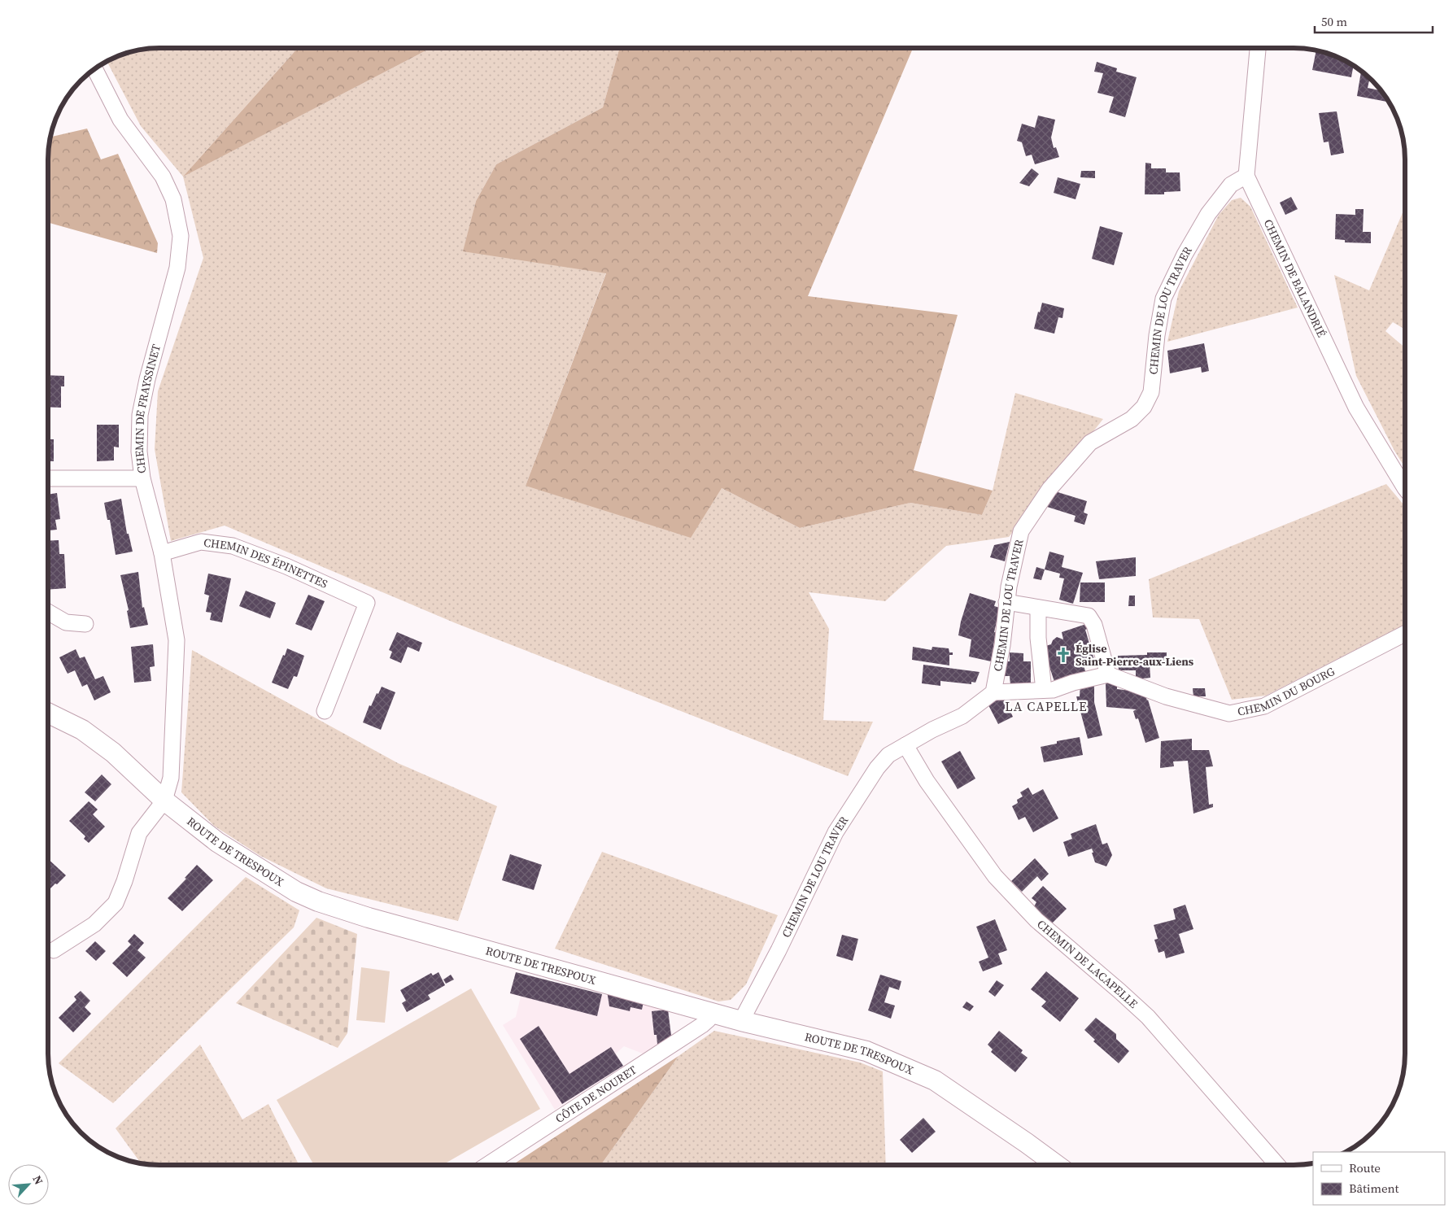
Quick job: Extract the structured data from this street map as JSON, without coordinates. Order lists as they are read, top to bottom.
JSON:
{
  "streets": {
    "street": [
      "CHEMIN DE BALANDRIÉ",
      "CHEMIN DE LOU TRAVER",
      "CHEMIN DE FRAYSSINET",
      "CHEMIN DES ÉPINETTES",
      "CHEMIN DU BOURG",
      "ROUTE DE TRESPOUX",
      "CHEMIN DE LACAPELLE",
      "CÔTE DE NOURET"
    ]
  },
  "crossings": [
    ["CHEMIN DE BALANDRIÉ", "CHEMIN DE LOU TRAVER"],
    ["CHEMIN DE LOU TRAVER", "ROUTE DE TRESPOUX"],
    ["CHEMIN DE LOU TRAVER", "CHEMIN DE LACAPELLE"],
    ["CHEMIN DE FRAYSSINET", "CHEMIN DES ÉPINETTES"],
    ["CHEMIN DE FRAYSSINET", "ROUTE DE TRESPOUX"],
    ["ROUTE DE TRESPOUX", "CÔTE DE NOURET"]
  ],
  "districts": ["LA CAPELLE"],
  "places": {
    "church": ["Église Saint-Pierre-aux-Liens"]
  },
  "legend": ["Route", "Bâtiment"],
  "scale_bar": "50 m",
  "north": "top right"
}
